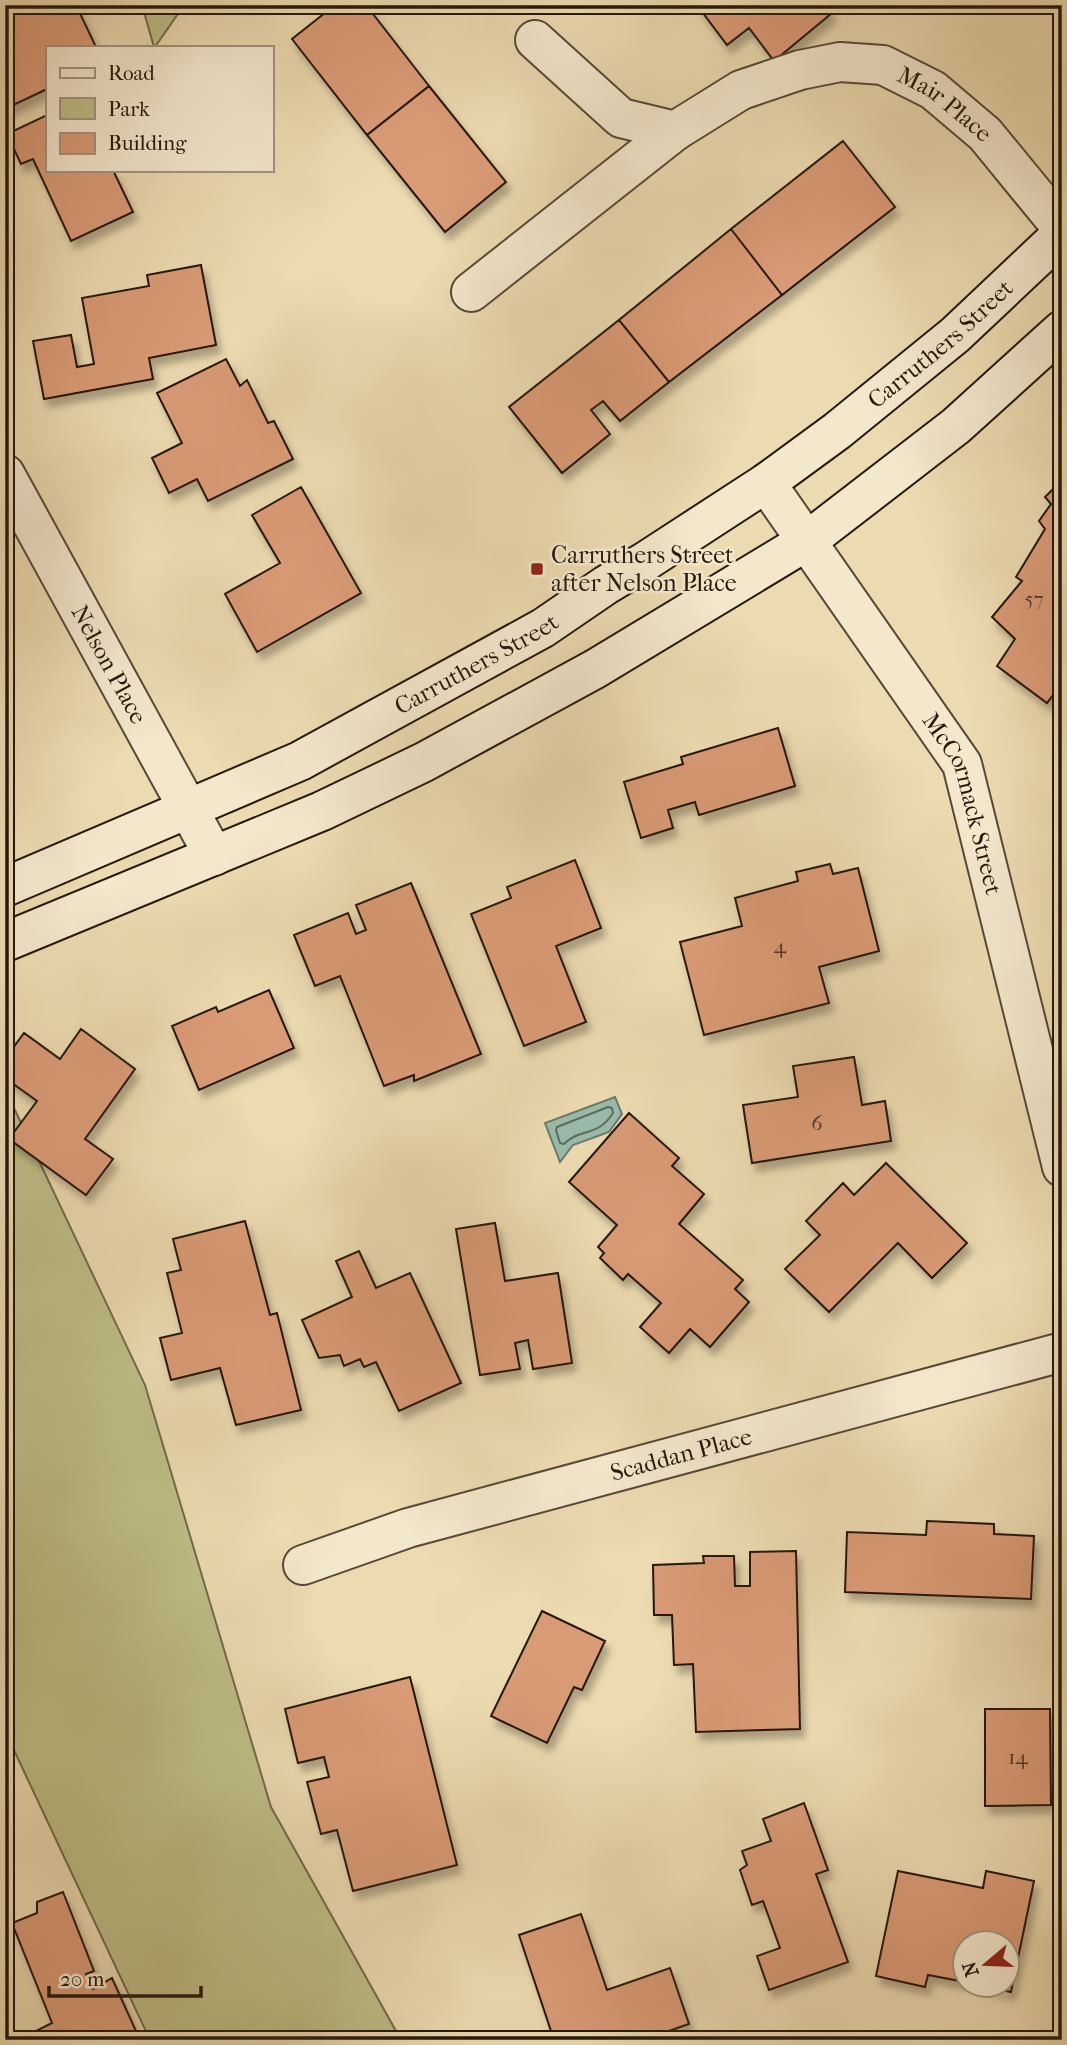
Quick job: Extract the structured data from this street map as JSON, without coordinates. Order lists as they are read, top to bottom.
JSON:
{
  "streets": {
    "street": [
      "Mair Place",
      "Carruthers Street",
      "Nelson Place",
      "McCormack Street",
      "Scaddan Place"
    ]
  },
  "crossings": [
    ["Carruthers Street", "Nelson Place"],
    ["Carruthers Street", "McCormack Street"]
  ],
  "places": {
    "transit": ["Carruthers Street after Nelson Place"]
  },
  "house_numbers": [
    "57",
    "4",
    "6",
    "14"
  ],
  "legend": ["Road", "Park", "Building"],
  "scale_bar": "20 m",
  "north": "left"
}
